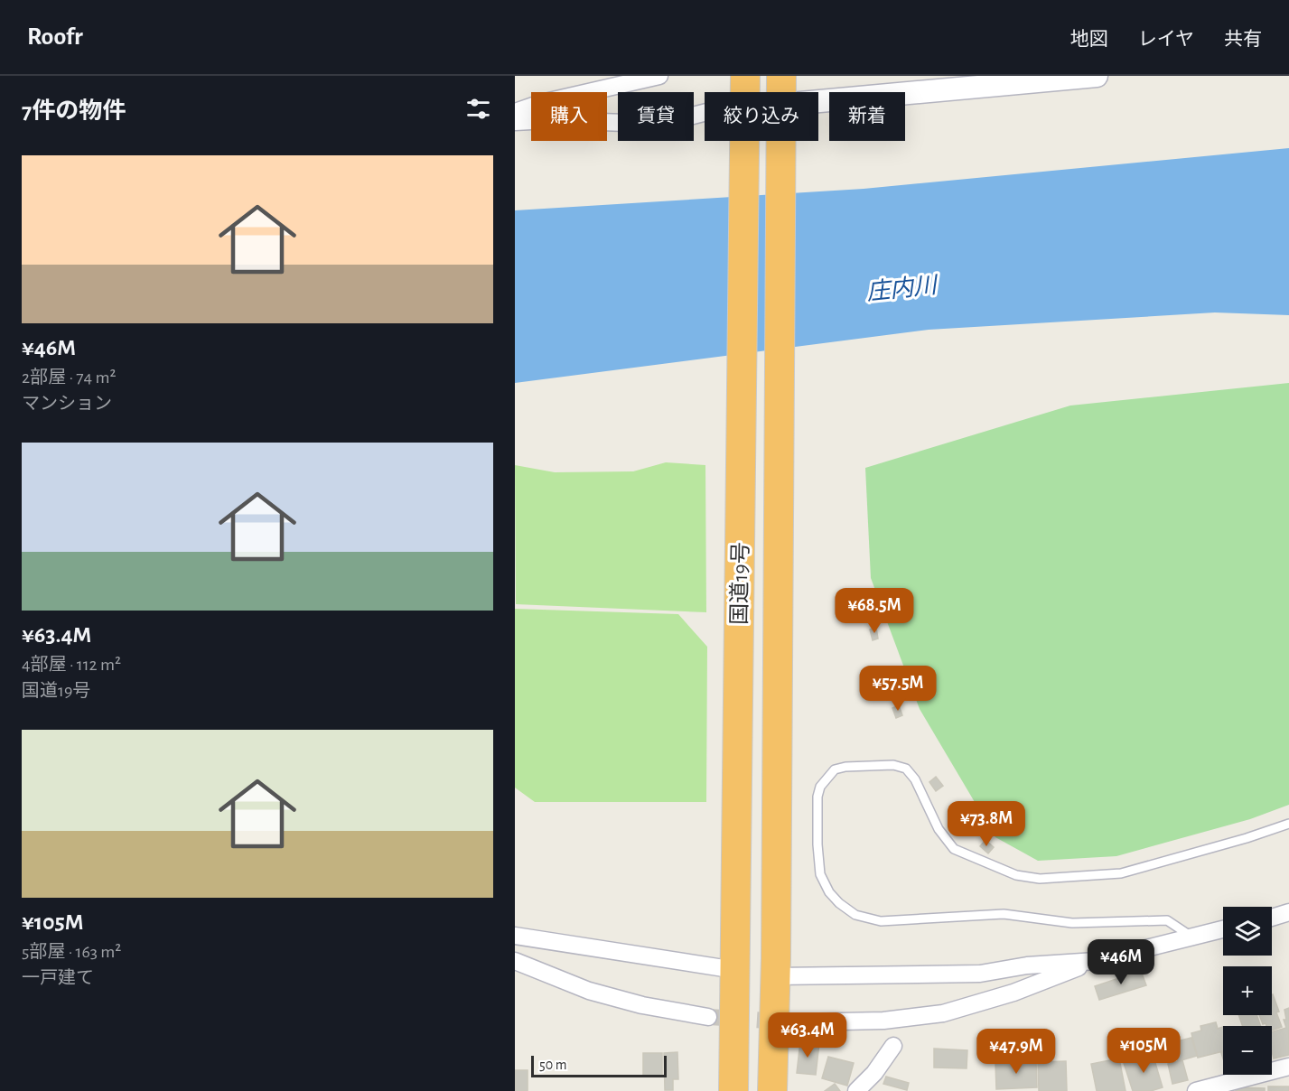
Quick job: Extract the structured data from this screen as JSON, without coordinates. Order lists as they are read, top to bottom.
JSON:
{
  "streets": {
    "highway": ["国道19号"]
  },
  "water": ["庄内川"],
  "scale_bar": "50 m",
  "page": {
    "header": "Roofr",
    "nav": ["地図", "レイヤ", "共有"],
    "heading": "7件の物件",
    "chip": [
      "購入",
      "賃貸",
      "絞り込み",
      "新着"
    ],
    "list": [
      {
        "name": "¥46M",
        "note": "2部屋 · 74 m² · マンション"
      },
      {
        "name": "¥63.4M",
        "note": "4部屋 · 112 m² · 国道19号"
      },
      {
        "name": "¥105M",
        "note": "5部屋 · 163 m² · 一戸建て"
      }
    ],
    "price": [
      "¥68.5M",
      "¥57.5M",
      "¥73.8M",
      "¥46M",
      "¥63.4M",
      "¥105M",
      "¥47.9M"
    ],
    "map_buttons": ["+", "−"],
    "scale": "50 m"
  }
}
